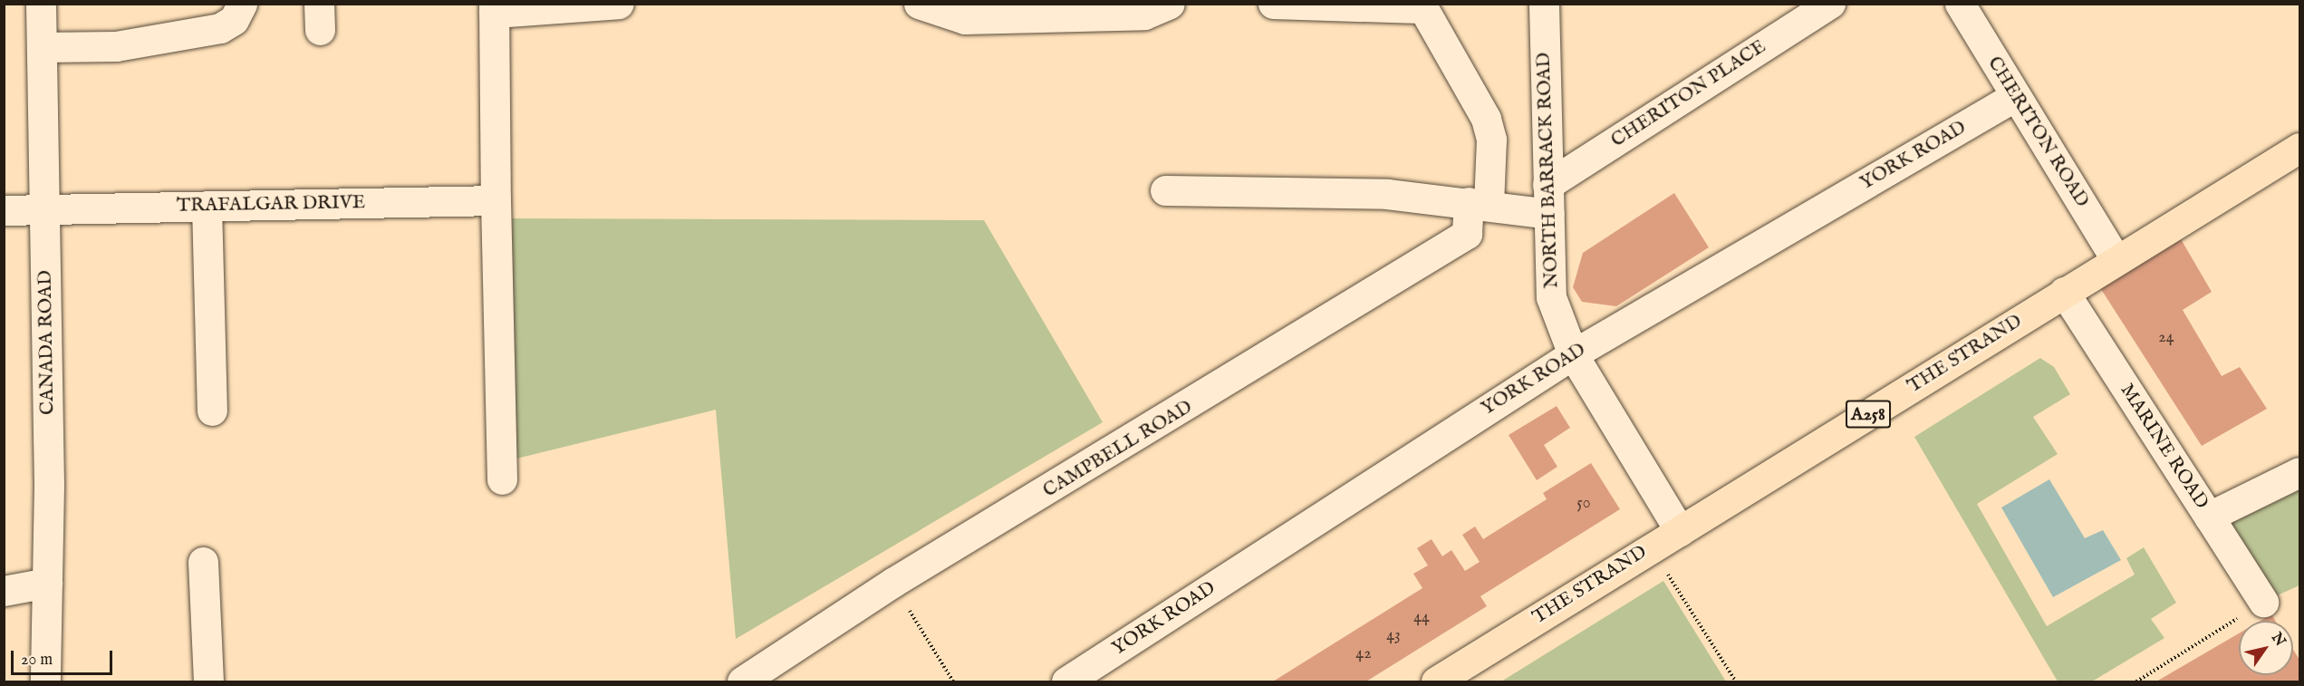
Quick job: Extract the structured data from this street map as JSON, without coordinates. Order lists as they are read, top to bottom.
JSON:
{
  "streets": {
    "main road": ["THE STRAND", "A258"],
    "street": [
      "CHERITON PLACE",
      "CHERITON ROAD",
      "YORK ROAD",
      "NORTH BARRACK ROAD",
      "TRAFALGAR DRIVE",
      "CANADA ROAD",
      "MARINE ROAD",
      "CAMPBELL ROAD"
    ]
  },
  "crossings": [
    ["CHERITON PLACE", "NORTH BARRACK ROAD"],
    ["CHERITON ROAD", "YORK ROAD"],
    ["CHERITON ROAD", "THE STRAND"],
    ["YORK ROAD", "NORTH BARRACK ROAD"],
    ["NORTH BARRACK ROAD", "THE STRAND"],
    ["TRAFALGAR DRIVE", "CANADA ROAD"],
    ["THE STRAND", "MARINE ROAD"]
  ],
  "house_numbers": [
    "24",
    "50",
    "44",
    "43",
    "42"
  ],
  "scale_bar": "20 m",
  "north": "top right"
}
